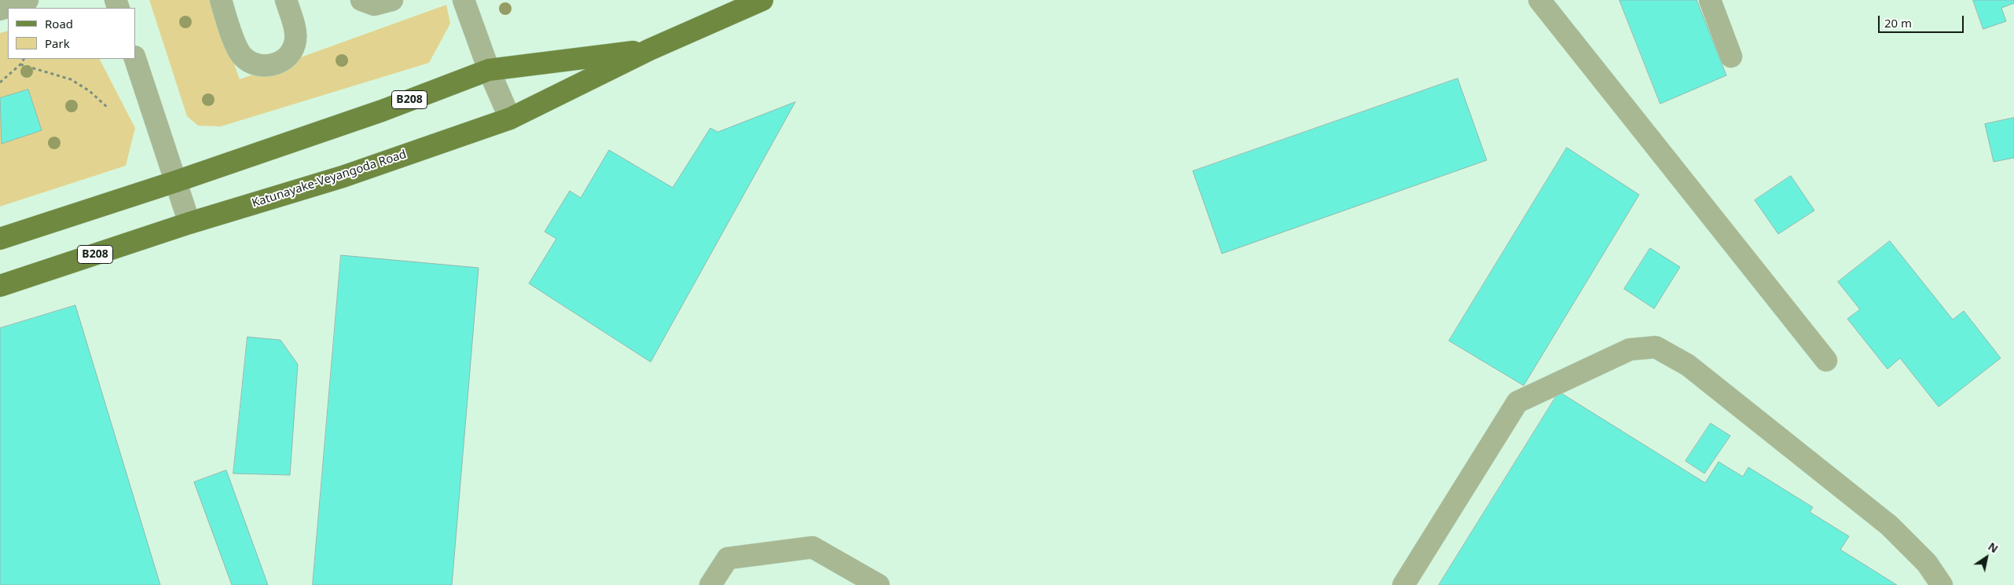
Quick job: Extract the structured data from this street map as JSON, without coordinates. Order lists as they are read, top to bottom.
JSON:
{
  "streets": {
    "main road": ["B208", "Katunayake-Veyangoda Road"]
  },
  "legend": ["Road", "Park"],
  "scale_bar": "20 m",
  "north": "top right"
}
